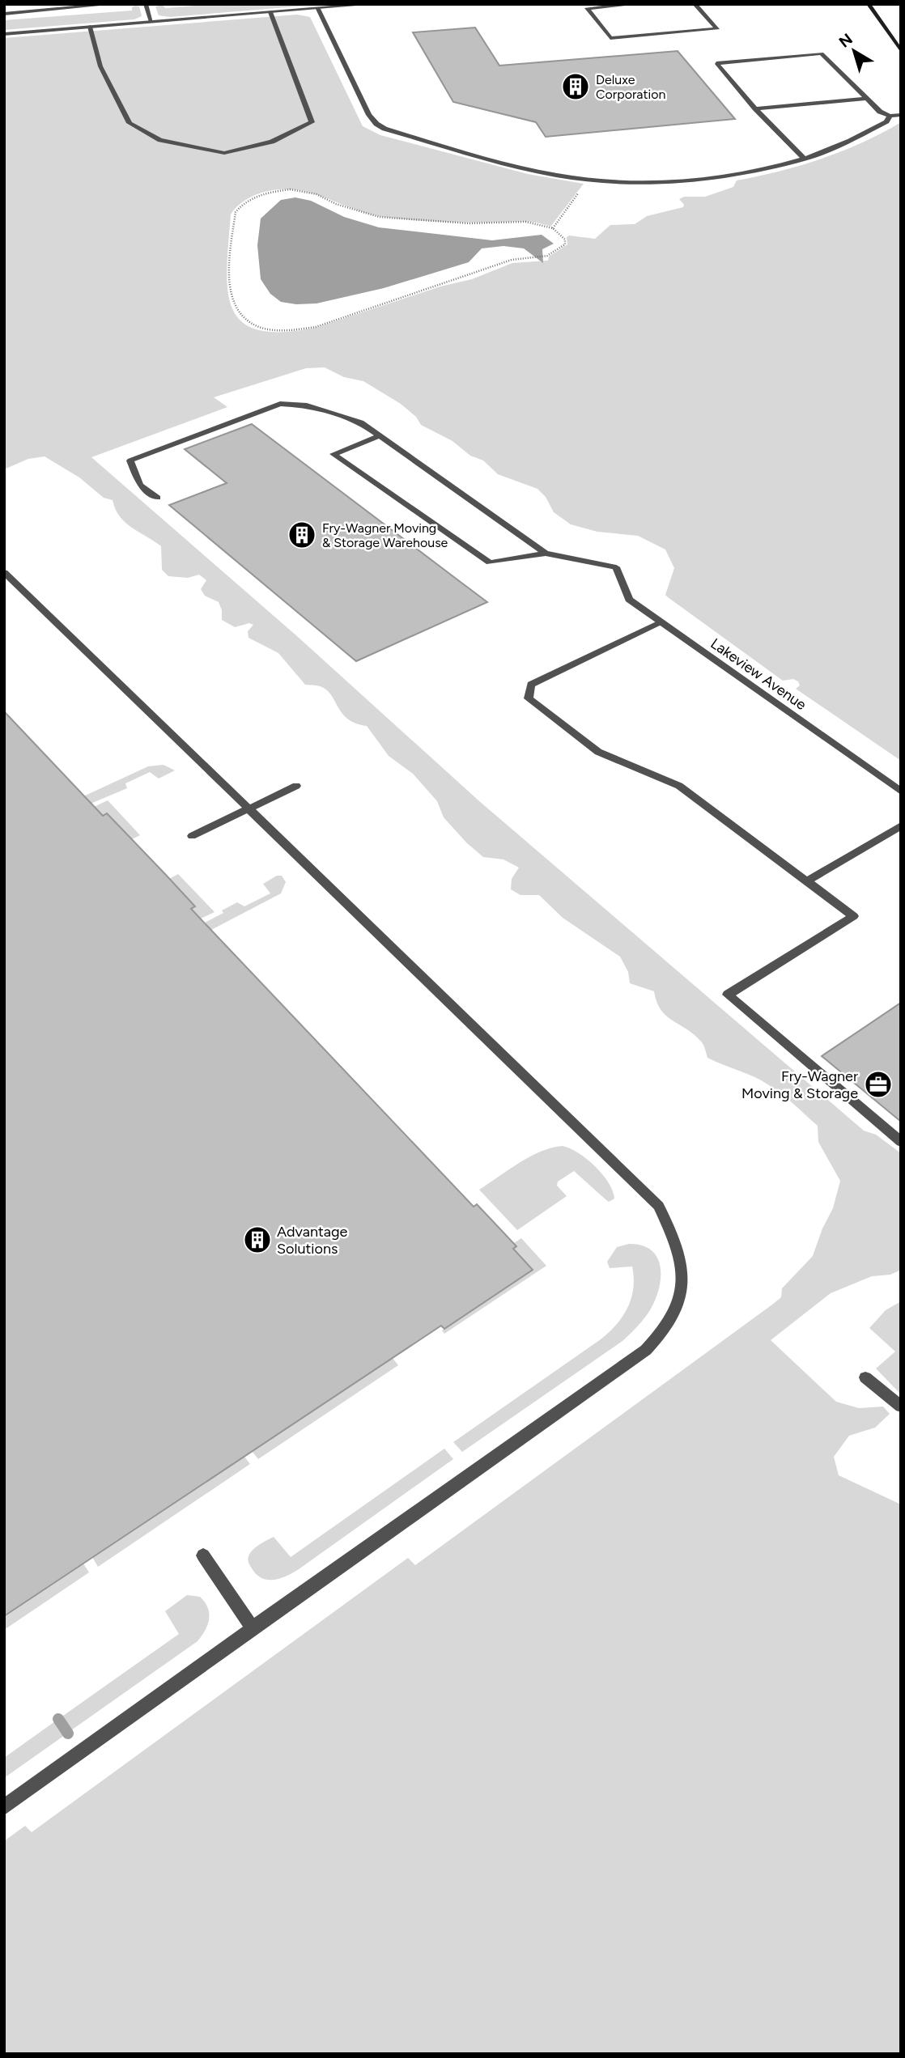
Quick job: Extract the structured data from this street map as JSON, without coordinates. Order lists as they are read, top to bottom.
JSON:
{
  "streets": {
    "street": ["Lakeview Avenue"]
  },
  "places": {
    "building": ["Deluxe Corporation", "Fry-Wagner Moving & Storage Warehouse", "Advantage Solutions"],
    "office": ["Fry-Wagner Moving & Storage"]
  },
  "north": "top left"
}
